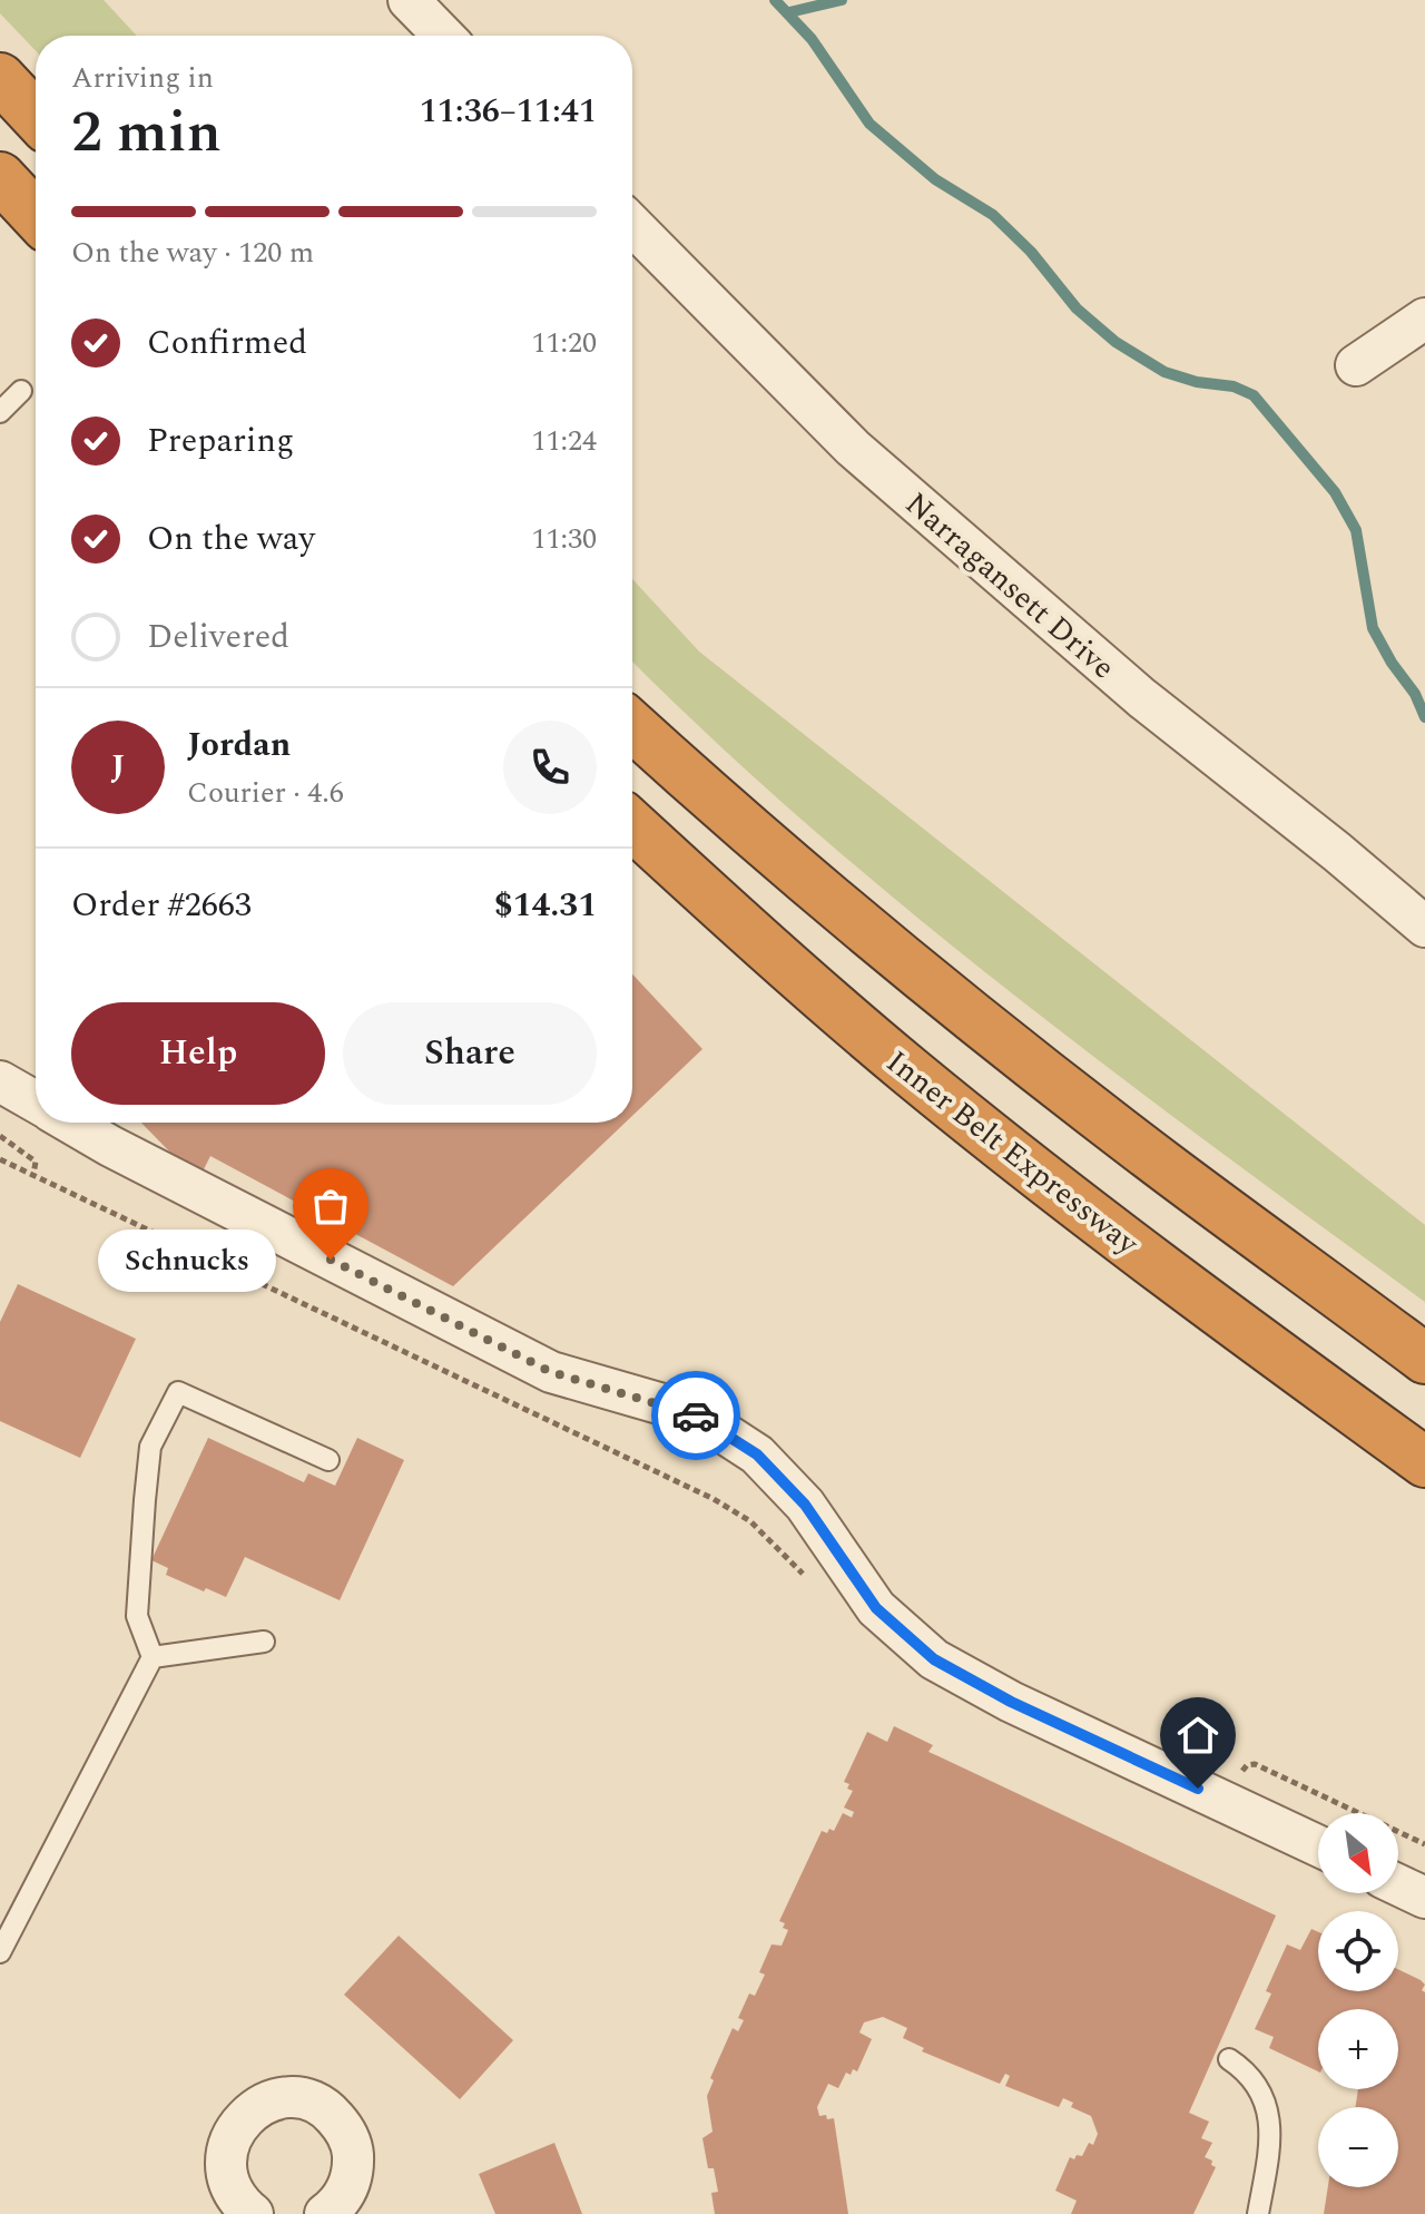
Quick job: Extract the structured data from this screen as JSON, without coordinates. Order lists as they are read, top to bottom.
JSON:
{
  "streets": {
    "highway": ["Inner Belt Expressway"],
    "street": ["Narragansett Drive"]
  },
  "places": ["Schnucks"],
  "north": "bottom right",
  "page": {
    "heading": ["2 min", "Arriving in", "11:36–11:41"],
    "panel": [
      "Jordan",
      "Courier · 4.6",
      "Order #2663",
      "$14.31"
    ],
    "bar": "On the way · 120 m",
    "list": [
      ["Confirmed", "11:20"],
      ["Preparing", "11:24"],
      ["On the way", "11:30"],
      "Delivered"
    ],
    "round": "J",
    "buttons": ["Help", "Share"],
    "bubble": "Schnucks",
    "map_buttons": ["+", "−"]
  }
}
